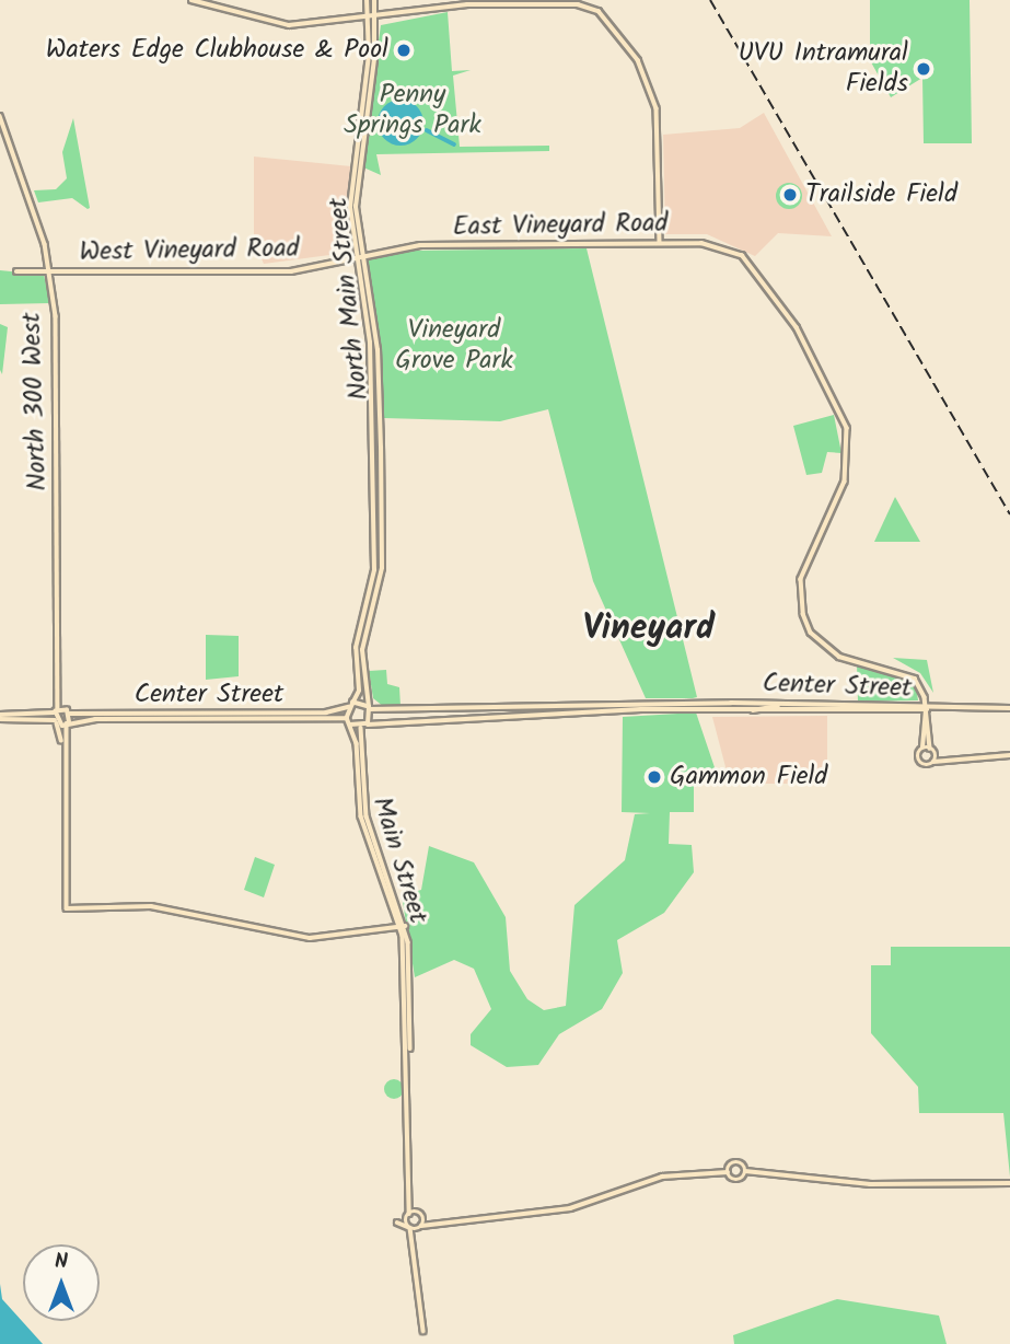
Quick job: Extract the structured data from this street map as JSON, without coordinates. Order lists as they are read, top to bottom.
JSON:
{
  "streets": {
    "street": [
      "East Vineyard Road",
      "West Vineyard Road",
      "North Main Street",
      "North 300 West",
      "Center Street",
      "Main Street"
    ]
  },
  "crossings": [
    ["East Vineyard Road", "West Vineyard Road"],
    ["East Vineyard Road", "North Main Street"],
    ["East Vineyard Road", "Center Street"],
    ["West Vineyard Road", "North Main Street"],
    ["West Vineyard Road", "North 300 West"],
    ["North Main Street", "Center Street"],
    ["North Main Street", "Main Street"],
    ["North 300 West", "Center Street"],
    ["Center Street", "Main Street"]
  ],
  "districts": ["Vineyard"],
  "parks": ["Penny Springs Park", "Vineyard Grove Park"],
  "places": [
    "Waters Edge Clubhouse & Pool",
    "UVU Intramural Fields",
    "Trailside Field",
    "Gammon Field"
  ],
  "north": "top"
}
